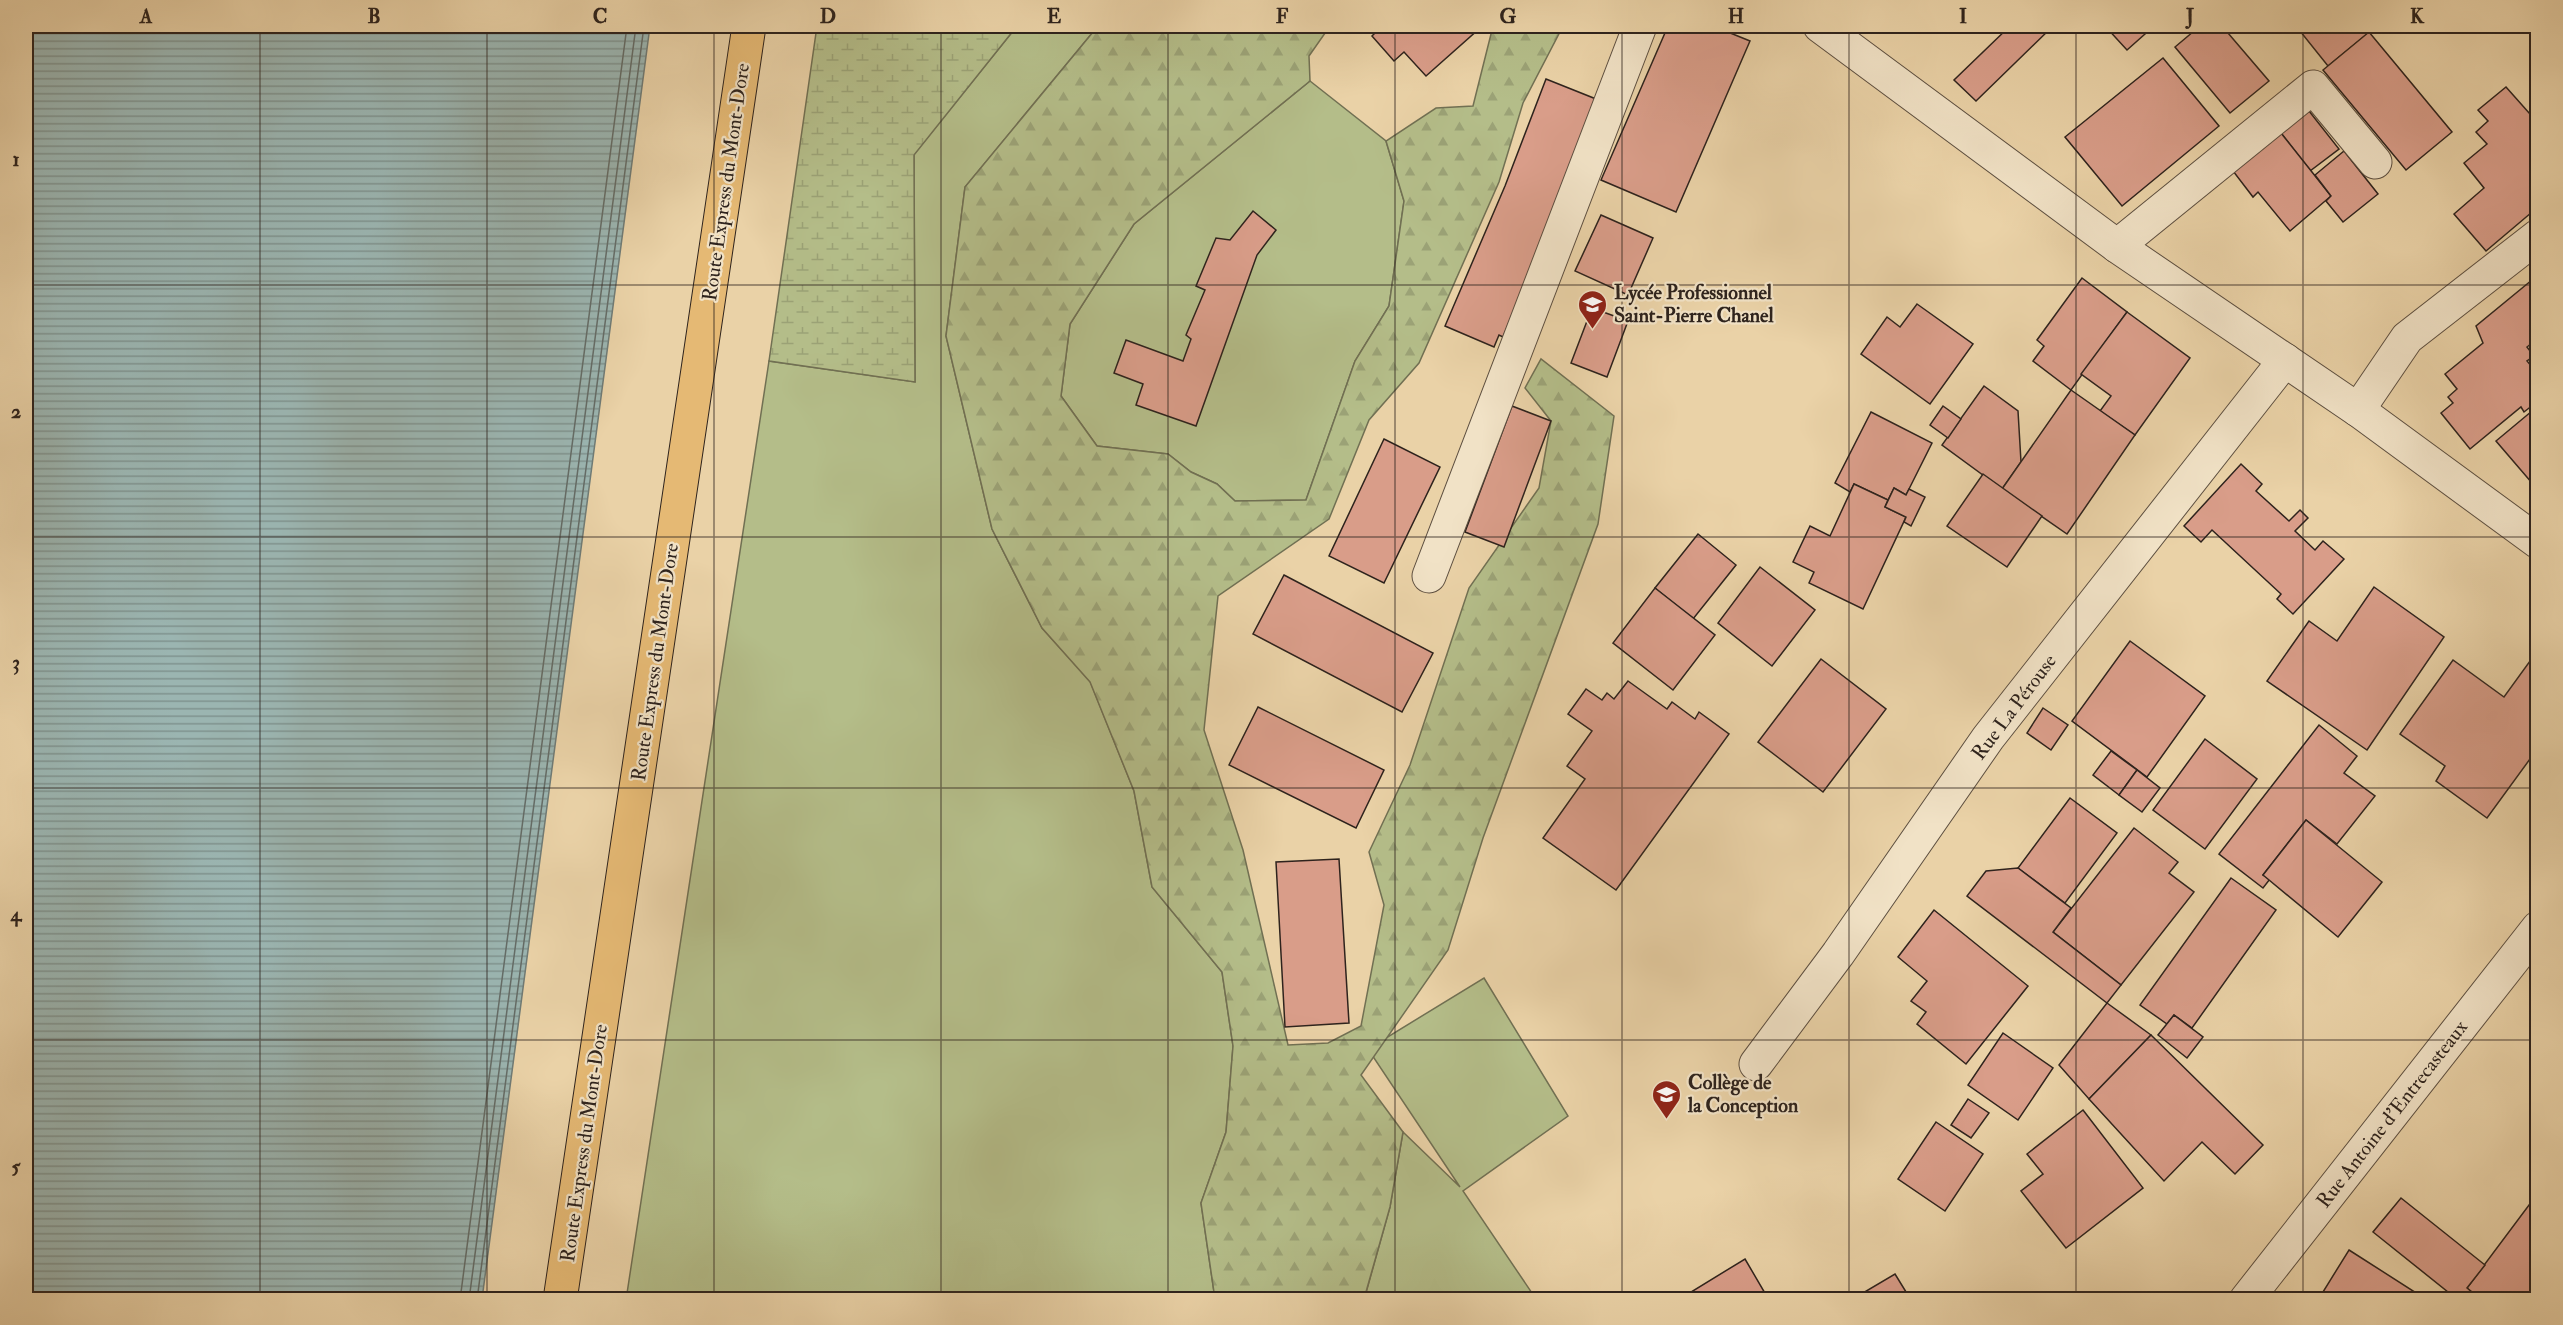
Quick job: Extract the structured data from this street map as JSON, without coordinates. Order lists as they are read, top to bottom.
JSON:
{
  "streets": {
    "main road": ["Route Express du Mont-Dore"],
    "street": ["Rue La Pérouse", "Rue Antoine d'Entrecasteaux"]
  },
  "places": {
    "school or university": ["Lycée Professionnel Saint-Pierre Chanel", "Collège de la Conception"]
  },
  "grid": {
    "columns": [
      "A",
      "B",
      "C",
      "D",
      "E",
      "F",
      "G",
      "H",
      "I",
      "J",
      "K"
    ],
    "rows": [
      "1",
      "2",
      "3",
      "4",
      "5"
    ]
  }
}
